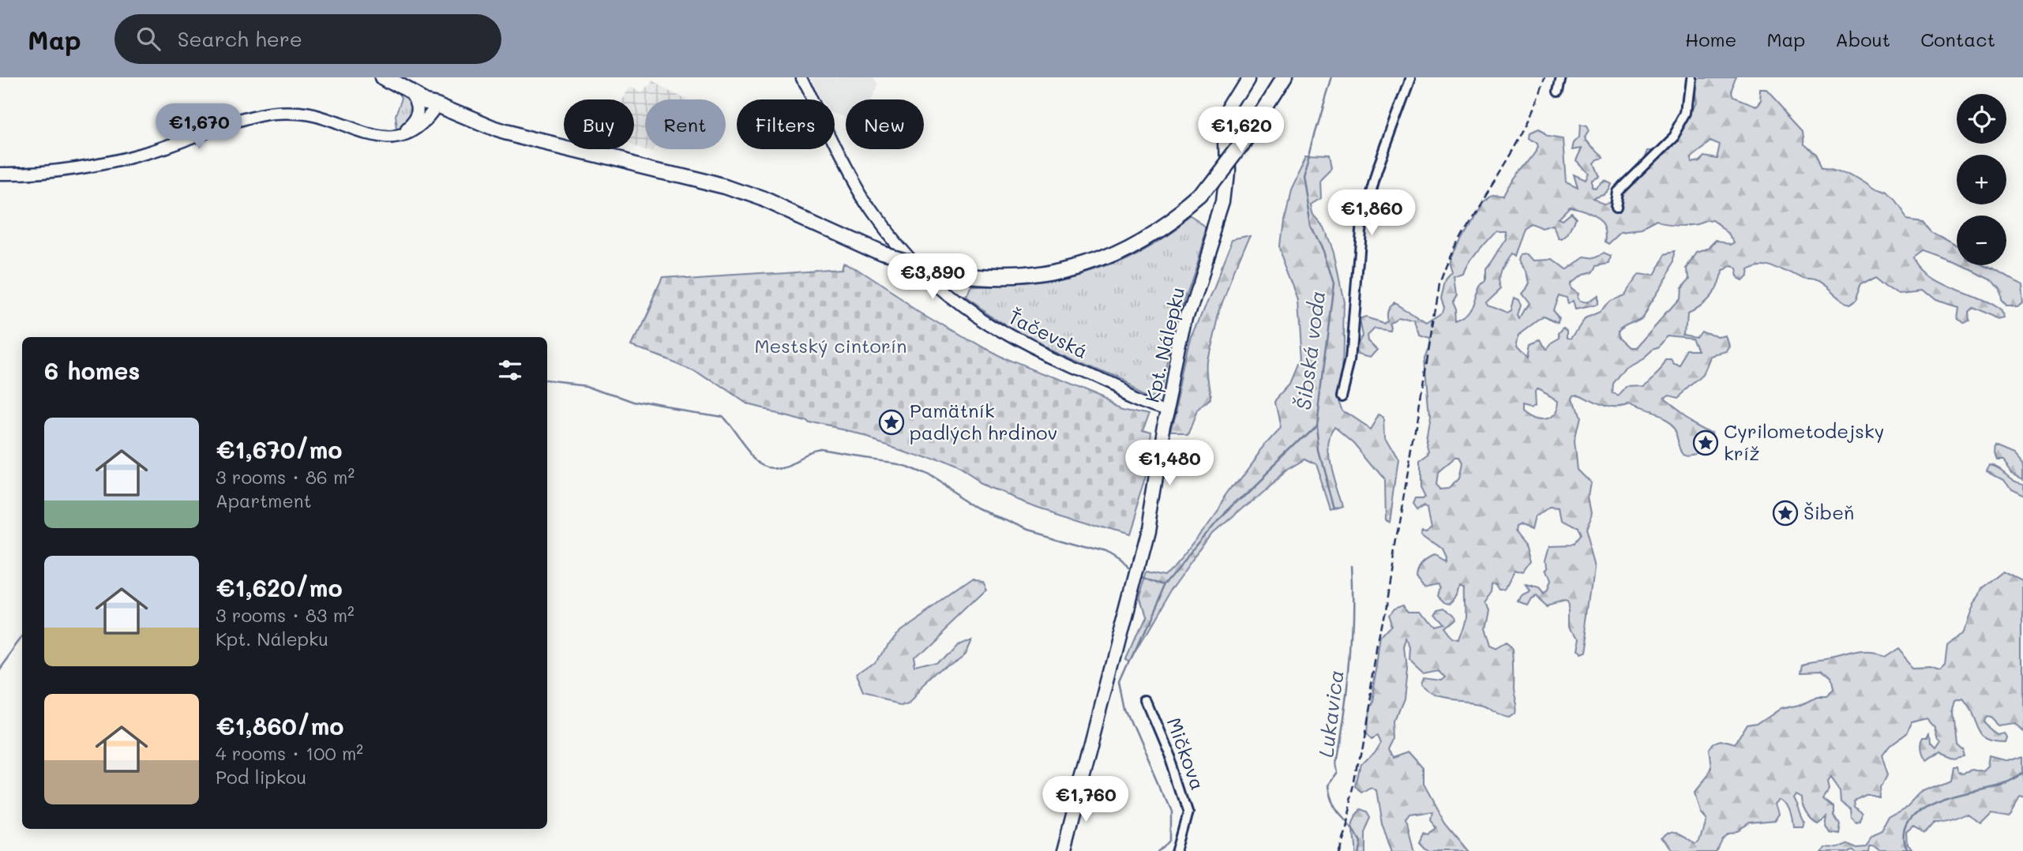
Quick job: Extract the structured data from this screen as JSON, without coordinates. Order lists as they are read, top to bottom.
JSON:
{
  "streets": {
    "main road": ["Kpt. Nálepku"],
    "street": ["Ťačevská", "Mičkova"]
  },
  "crossings": [
    ["Ťačevská", "Kpt. Nálepku"]
  ],
  "water": ["Šibská voda", "Lukavica"],
  "parks": ["Mestský cintorín"],
  "places": {
    "place": ["Pamätník padlých hrdinov", "Cyrilometodejsky kríž", "Šibeň"]
  },
  "page": {
    "header": "Map",
    "search": "Search here",
    "nav": [
      "Home",
      "Map",
      "About",
      "Contact"
    ],
    "map_buttons": ["+", "−"],
    "chip": [
      "Buy",
      "Rent",
      "Filters",
      "New"
    ],
    "price": [
      "€1,670",
      "€1,620",
      "€1,860",
      "€3,890",
      "€1,480",
      "€1,760"
    ],
    "heading": "6 homes",
    "list": [
      {
        "name": "€1,670/mo",
        "note": "3 rooms · 86 m² · Apartment"
      },
      {
        "name": "€1,620/mo",
        "note": "3 rooms · 83 m² · Kpt. Nálepku"
      },
      {
        "name": "€1,860/mo",
        "note": "4 rooms · 100 m² · Pod lipkou"
      }
    ]
  }
}
